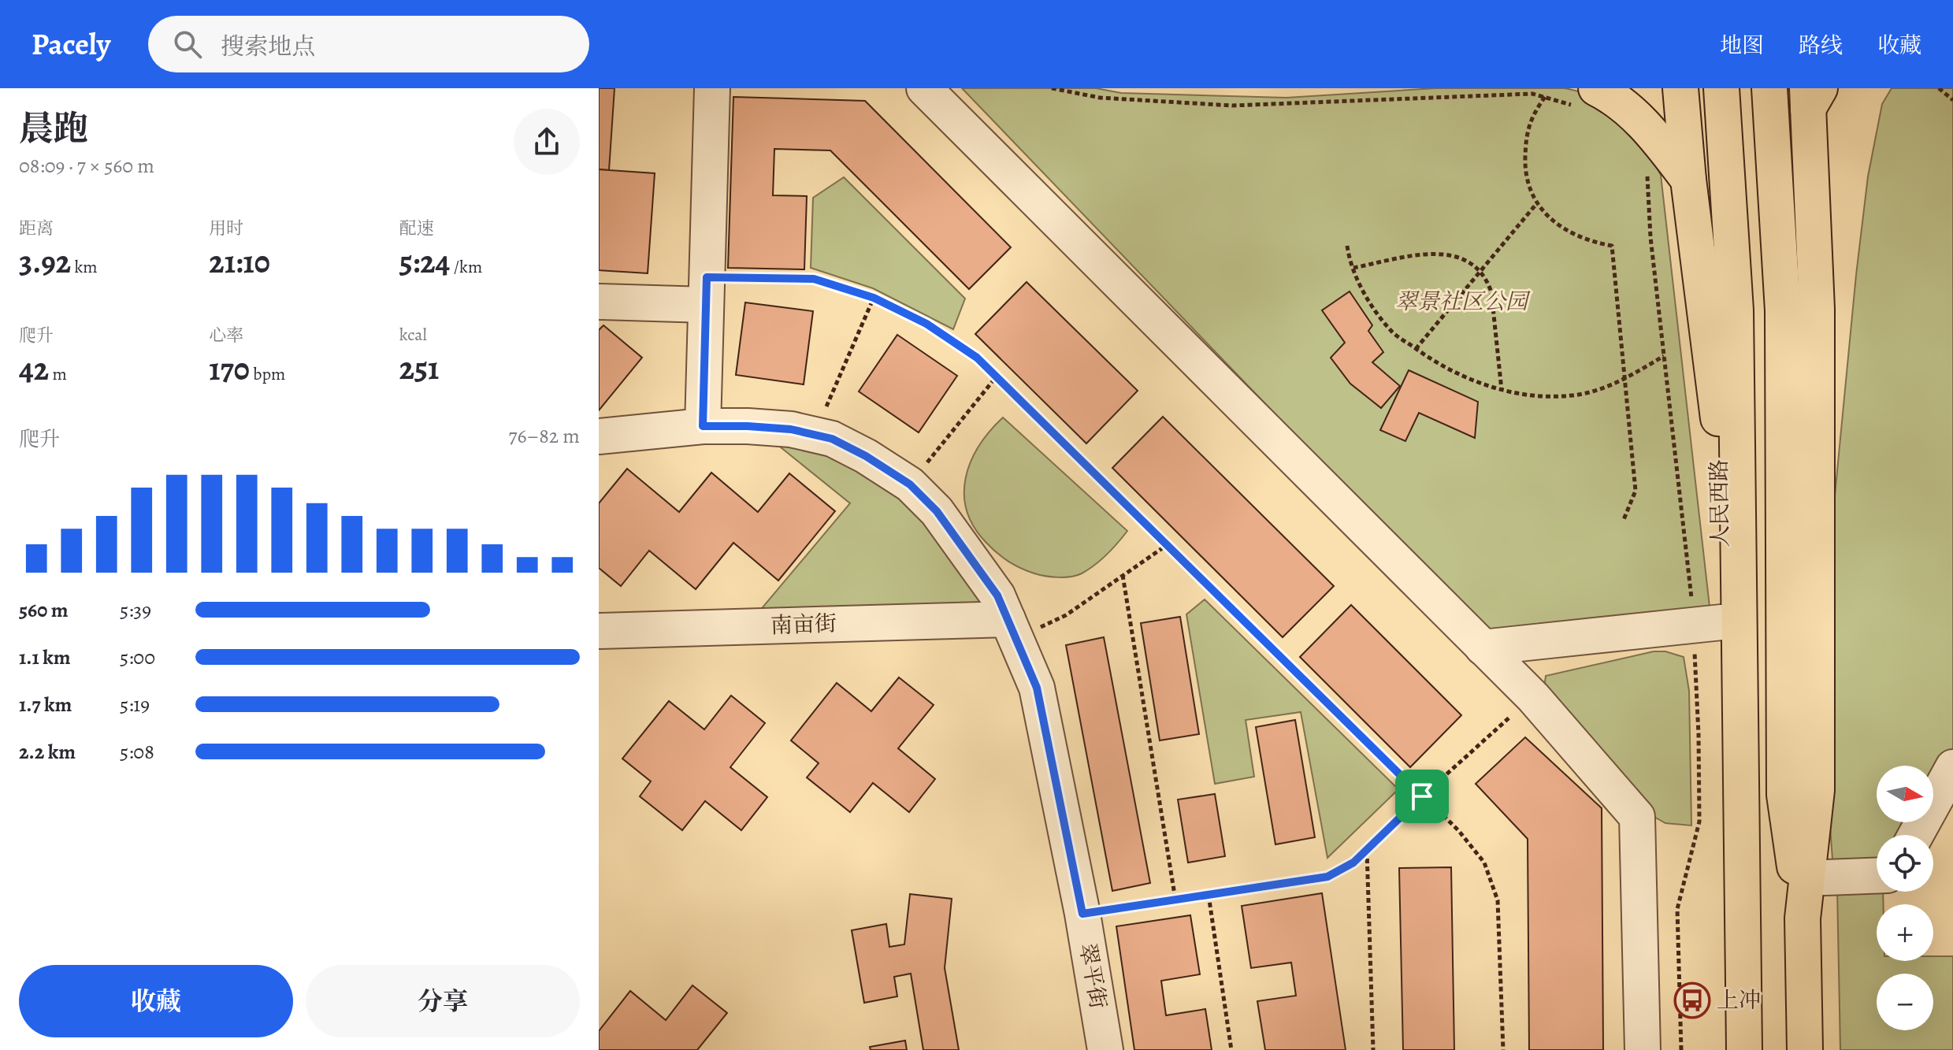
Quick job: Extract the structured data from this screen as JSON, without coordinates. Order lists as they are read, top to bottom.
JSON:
{
  "streets": {
    "main road": ["人民西路"],
    "street": ["南亩街", "翠平街"]
  },
  "crossings": [
    ["南亩街", "翠平街"]
  ],
  "parks": ["翠景社区公园"],
  "places": {
    "bus stop": ["上冲"]
  },
  "north": "right",
  "page": {
    "header": "Pacely",
    "search": "搜索地点",
    "nav": ["地图", "路线", "收藏"],
    "heading": ["晨跑", "08:09 · 7 × 560 m"],
    "stats": [
      ["距离", "3.92 km"],
      ["用时", "21:10"],
      ["配速", "5:24 /km"],
      ["爬升", "42 m"],
      ["心率", "170 bpm"],
      ["kcal", "251"]
    ],
    "chart": ["爬升", "76–82 m"],
    "list": [
      {
        "name": "560 m",
        "note": "5:39"
      },
      {
        "name": "1.1 km",
        "note": "5:00"
      },
      {
        "name": "1.7 km",
        "note": "5:19"
      },
      {
        "name": "2.2 km",
        "note": "5:08"
      }
    ],
    "map_buttons": ["+", "−"],
    "buttons": ["收藏", "分享"]
  }
}
